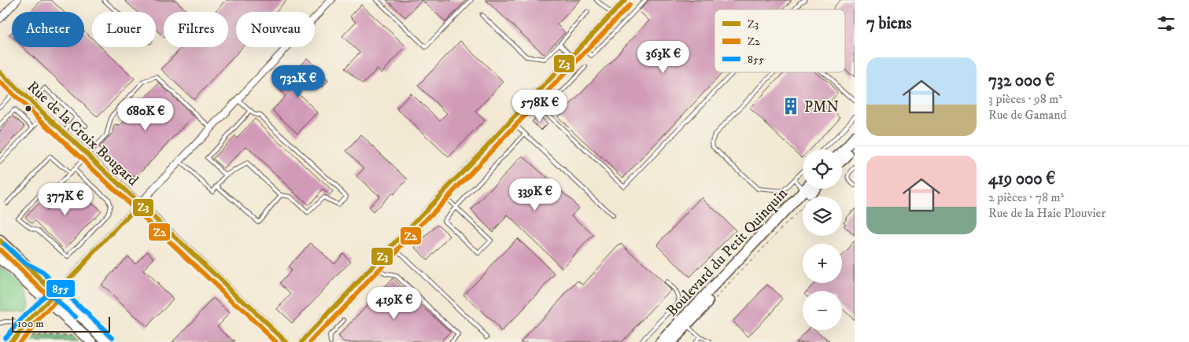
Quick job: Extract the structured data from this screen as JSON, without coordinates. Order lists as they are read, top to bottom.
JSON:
{
  "streets": {
    "main road": ["Boulevard du Petit Quinquin"],
    "street": ["Rue de la Croix Bougard"]
  },
  "places": {
    "building": ["PMN"]
  },
  "lines": ["transit line Z3", "transit line Z2", "transit line 855"],
  "legend": ["Z3", "Z2", "855"],
  "scale_bar": "100 m",
  "page": {
    "heading": "7 biens",
    "chip": [
      "Acheter",
      "Louer",
      "Filtres",
      "Nouveau"
    ],
    "price": [
      "363K €",
      "732K €",
      "578K €",
      "680K €",
      "339K €",
      "377K €",
      "419K €"
    ],
    "list": [
      {
        "name": "732 000 €",
        "note": "3 pièces · 98 m² · Rue de Gamand"
      },
      {
        "name": "419 000 €",
        "note": "2 pièces · 78 m² · Rue de la Haie Plouvier"
      }
    ],
    "map_buttons": ["+", "−"],
    "scale": "100 m"
  }
}
